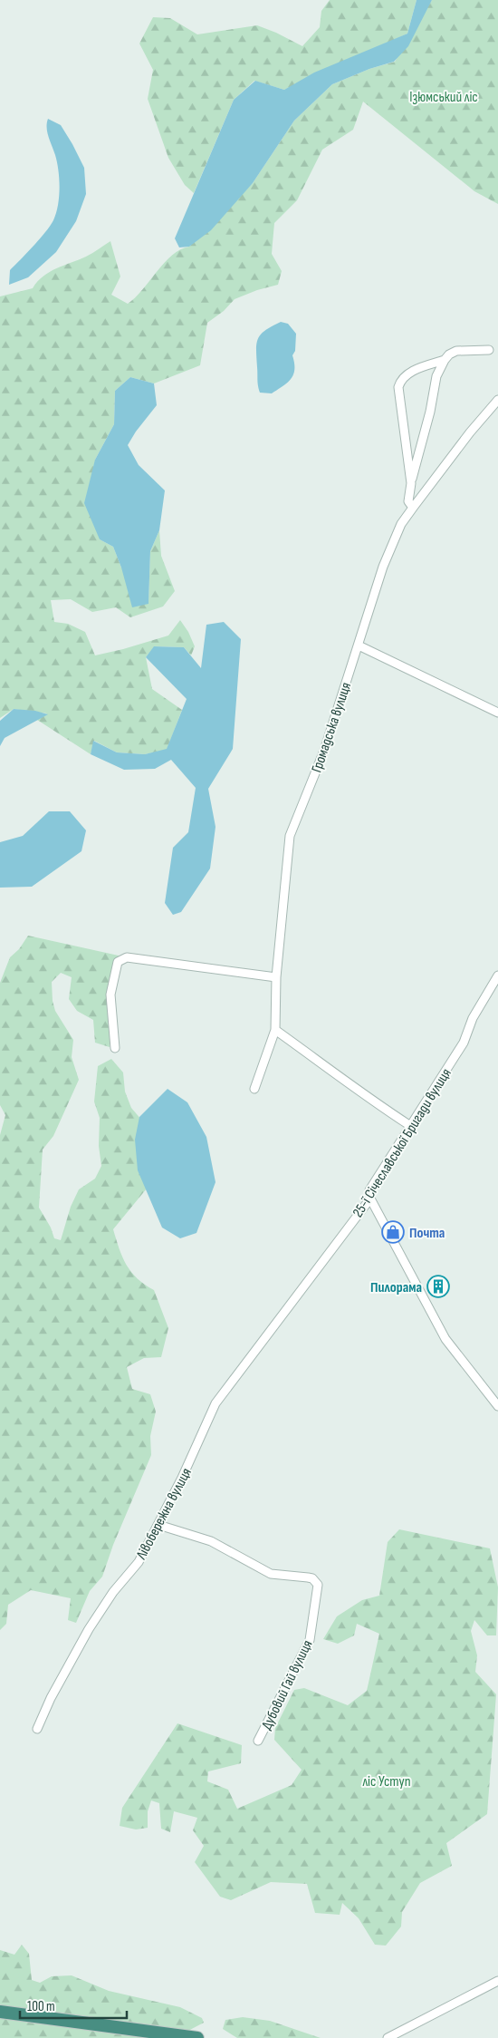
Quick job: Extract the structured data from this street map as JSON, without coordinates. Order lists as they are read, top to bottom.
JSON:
{
  "streets": {
    "street": [
      "Громадська вулиця",
      "25-ї Січеславської Бригади вулиця",
      "Лівобережна вулиця",
      "Дубовий Гай вулиця"
    ]
  },
  "crossings": [
    ["25-ї Січеславської Бригади вулиця", "Лівобережна вулиця"],
    ["Лівобережна вулиця", "Дубовий Гай вулиця"]
  ],
  "parks": ["Ізюмський ліс", "ліс Уступ"],
  "places": {
    "shop": ["Почта"],
    "building": ["Пилорама"]
  },
  "scale_bar": "100 m"
}
